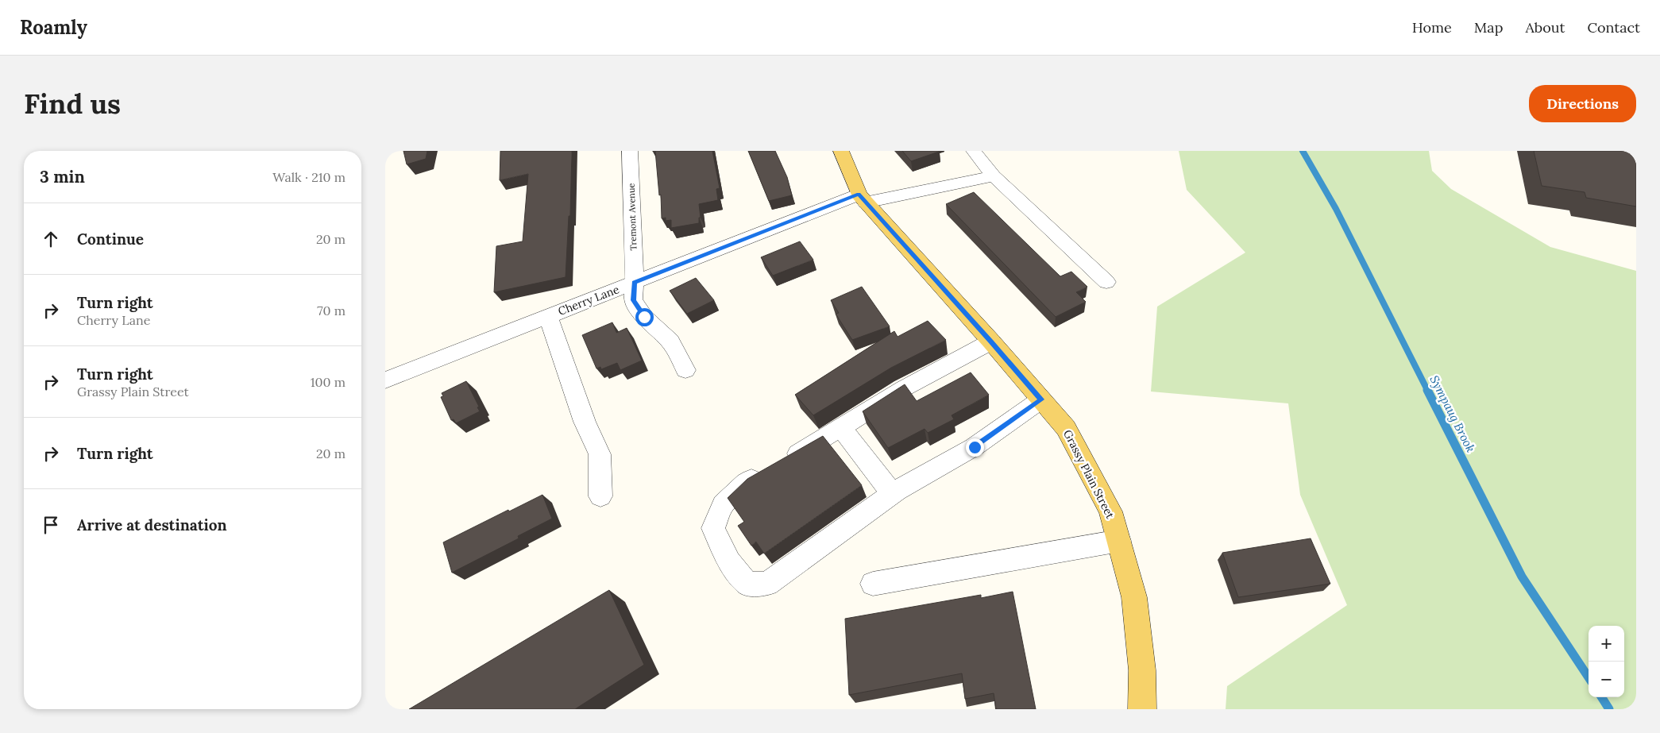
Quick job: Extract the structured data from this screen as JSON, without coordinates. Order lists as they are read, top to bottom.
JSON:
{
  "streets": {
    "main road": ["Grassy Plain Street"],
    "street": ["Tremont Avenue", "Cherry Lane"]
  },
  "crossings": [
    ["Tremont Avenue", "Cherry Lane"],
    ["Cherry Lane", "Grassy Plain Street"]
  ],
  "water": ["Sympaug Brook"],
  "page": {
    "header": "Roamly",
    "nav": [
      "Home",
      "Map",
      "About",
      "Contact"
    ],
    "buttons": "Directions",
    "title": "Find us",
    "heading": ["3 min", "Walk · 210 m"],
    "list": [
      ["Continue", "20 m"],
      ["Turn right", "Cherry Lane", "70 m"],
      ["Turn right", "Grassy Plain Street", "100 m"],
      ["Turn right", "20 m"],
      "Arrive at destination"
    ],
    "map_buttons": ["+", "−"]
  }
}
